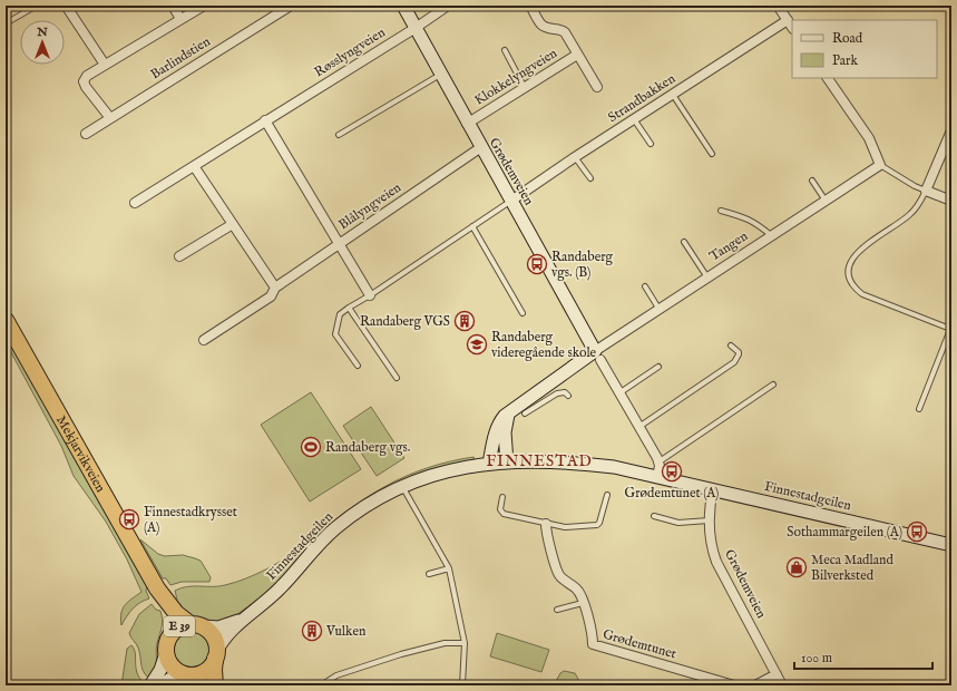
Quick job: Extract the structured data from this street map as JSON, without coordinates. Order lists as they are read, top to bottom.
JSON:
{
  "streets": {
    "highway": ["Mekjarvikveien", "E 39"],
    "main road": ["Grødemveien", "Tangen", "Finnestadgeilen"],
    "street": [
      "Røsslyngveien",
      "Barlindstien",
      "Klokkelyngveien",
      "Strandbakken",
      "Blålyngveien",
      "Grødemtunet"
    ]
  },
  "crossings": [
    ["Røsslyngveien", "Grødemveien"],
    ["Klokkelyngveien", "Grødemveien"],
    ["Strandbakken", "Grødemveien"],
    ["Grødemveien", "Blålyngveien"],
    ["Grødemveien", "Tangen"],
    ["Grødemveien", "Finnestadgeilen"],
    ["Mekjarvikveien", "Finnestadgeilen"],
    ["Mekjarvikveien", "E 39"],
    ["Finnestadgeilen", "E 39"]
  ],
  "districts": ["FINNESTAD"],
  "places": {
    "bus stop": [
      "Randaberg vgs. (B)",
      "Grødemtunet (A)",
      "Finnestadkrysset (A)",
      "Sothammargeilen (A)"
    ],
    "building": ["Randaberg VGS", "Vulken"],
    "school or university": ["Randaberg videregående skole"],
    "sports": ["Randaberg vgs."],
    "shop": ["Meca Madland Bilverksted"]
  },
  "legend": ["Road", "Park"],
  "scale_bar": "100 m",
  "north": "top"
}
